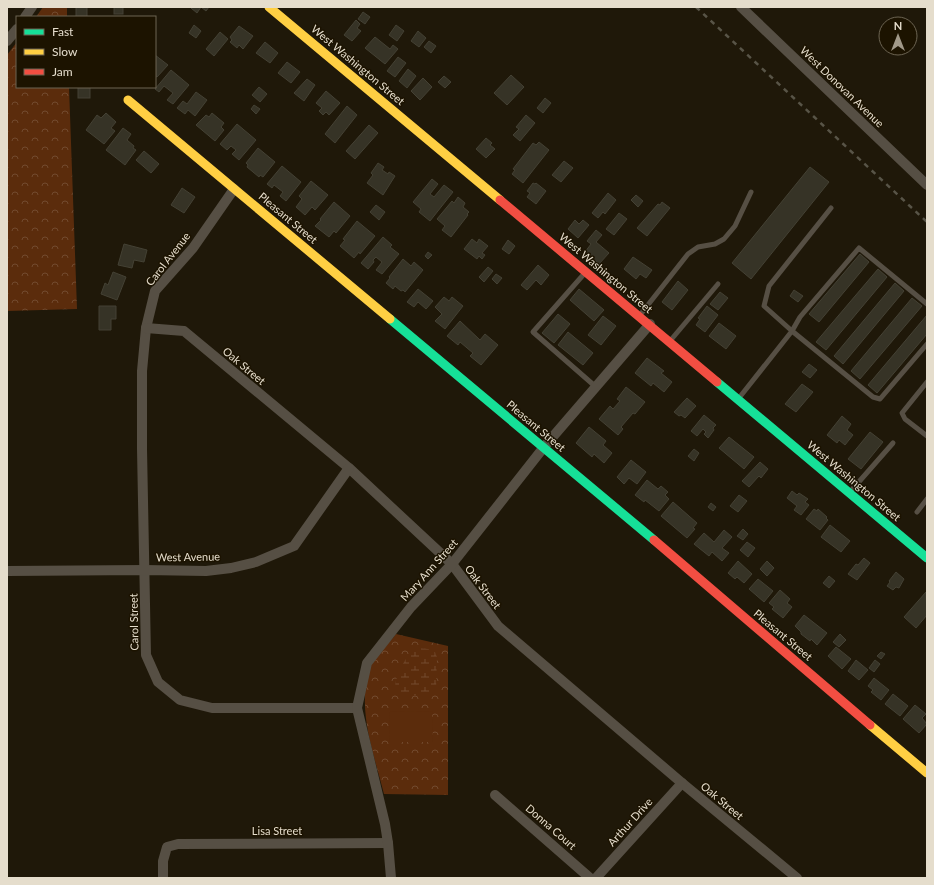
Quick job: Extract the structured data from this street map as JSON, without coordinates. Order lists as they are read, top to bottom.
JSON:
{
  "streets": {
    "street": [
      "West Washington Street",
      "West Donovan Avenue",
      "Pleasant Street",
      "Carol Avenue",
      "Oak Street",
      "West Avenue",
      "Mary Ann Street",
      "Carol Street",
      "Arthur Drive",
      "Donna Court",
      "Lisa Street"
    ]
  },
  "crossings": [
    ["West Washington Street", "Mary Ann Street"],
    ["Pleasant Street", "Carol Avenue"],
    ["Pleasant Street", "Mary Ann Street"],
    ["Carol Avenue", "Oak Street"],
    ["Carol Avenue", "Carol Street"],
    ["Oak Street", "West Avenue"],
    ["Oak Street", "Mary Ann Street"],
    ["Oak Street", "Arthur Drive"],
    ["West Avenue", "Carol Street"],
    ["Mary Ann Street", "Carol Street"],
    ["Mary Ann Street", "Lisa Street"]
  ],
  "legend": ["Fast", "Slow", "Jam"],
  "north": "top"
}
